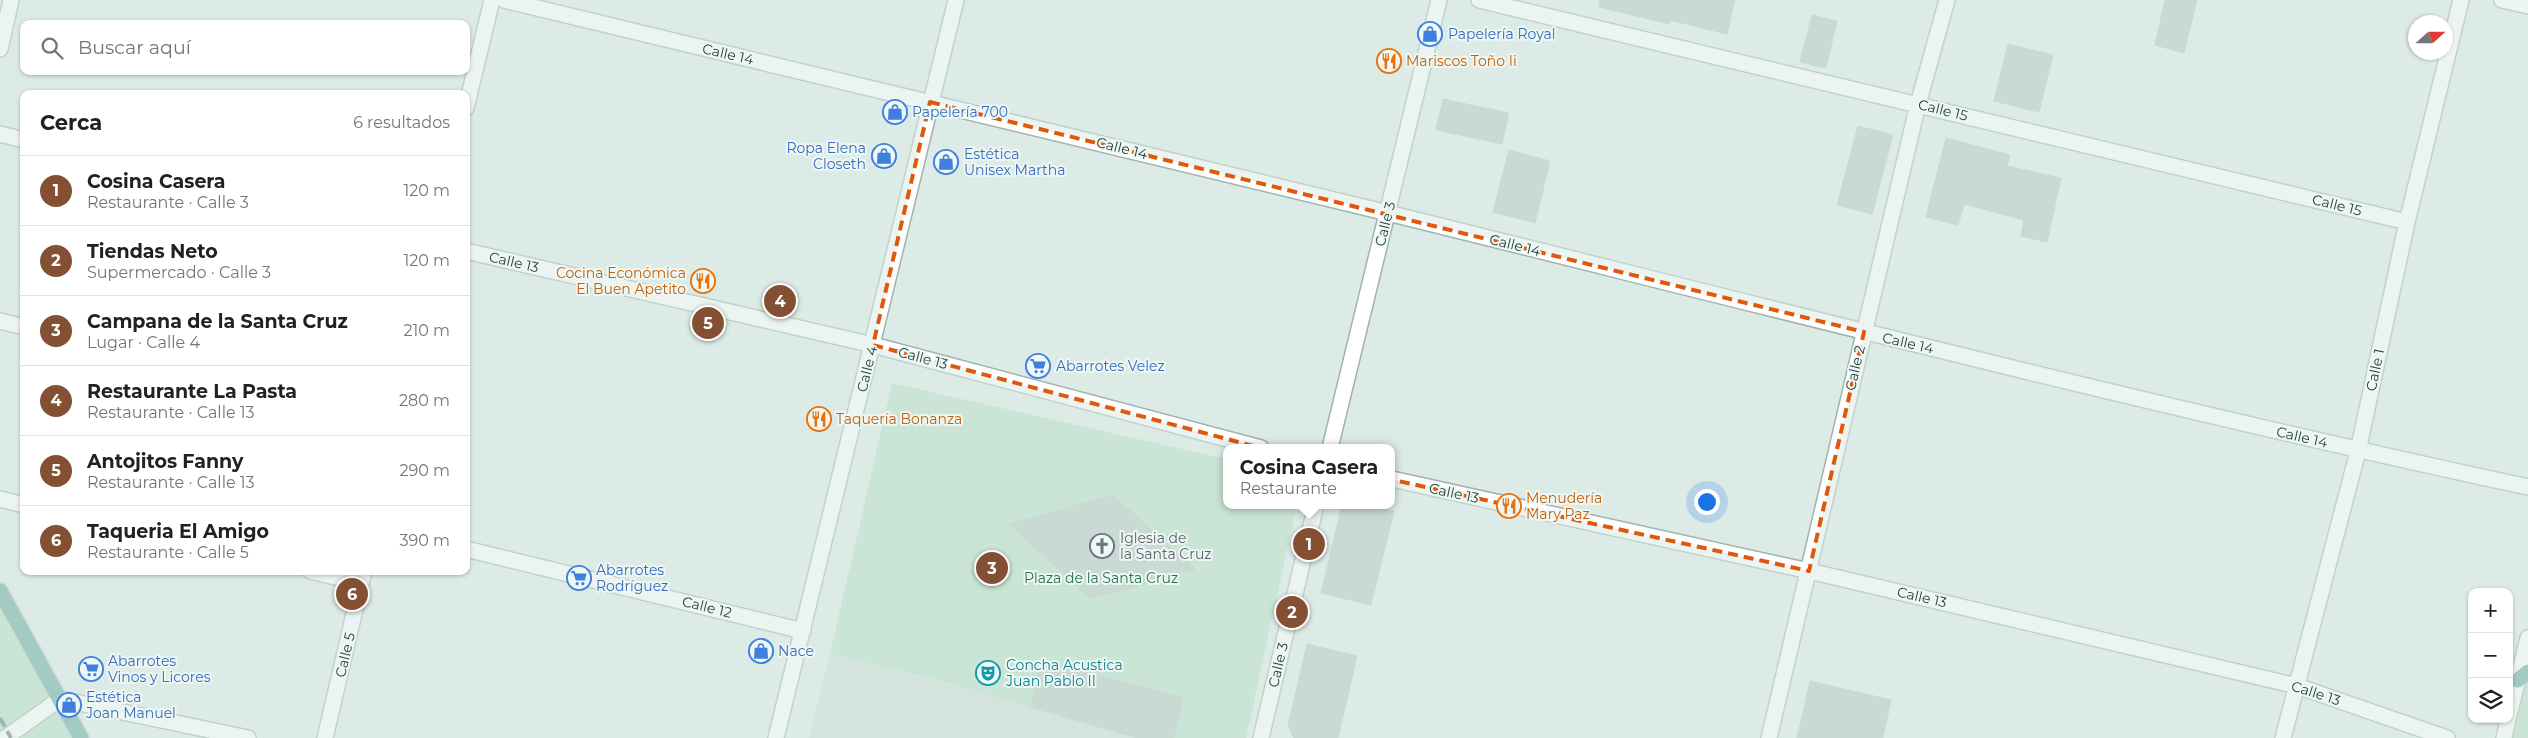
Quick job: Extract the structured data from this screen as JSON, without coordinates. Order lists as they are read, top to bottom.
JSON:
{
  "streets": {
    "street": [
      "Calle 14",
      "Calle 15",
      "Calle 3",
      "Calle 13",
      "Calle 2",
      "Calle 4",
      "Calle 1",
      "Calle 12",
      "Calle 5"
    ]
  },
  "crossings": [
    ["Calle 14", "Calle 3"],
    ["Calle 14", "Calle 2"],
    ["Calle 14", "Calle 4"],
    ["Calle 14", "Calle 1"],
    ["Calle 15", "Calle 2"],
    ["Calle 15", "Calle 1"],
    ["Calle 13", "Calle 2"],
    ["Calle 13", "Calle 4"],
    ["Calle 13", "Calle 1"],
    ["Calle 4", "Calle 12"]
  ],
  "parks": ["Plaza de la Santa Cruz"],
  "places": {
    "shop": [
      "Papelería Royal",
      "Papelería 700",
      "Ropa Elena Closeth",
      "Estética Unisex Martha",
      "Nace",
      "Estética Joan Manuel"
    ],
    "restaurant": [
      "Mariscos Toño Ii",
      "Cocina Económica El Buen Apetito",
      "Taquería Bonanza",
      "Menudería Mary Paz"
    ],
    "supermarket": ["Abarrotes Velez", "Abarrotes Rodríguez", "Abarrotes Vinos y Licores"],
    "church": ["Iglesia de la Santa Cruz"],
    "theatre": ["Concha Acustica Juan Pablo II"]
  },
  "north": "right",
  "page": {
    "search": "Buscar aquí",
    "heading": ["Cerca", "6 resultados"],
    "list": [
      {
        "mark": "1",
        "name": "Cosina Casera",
        "note": "Restaurante · Calle 3",
        "value": "120 m"
      },
      {
        "mark": "2",
        "name": "Tiendas Neto",
        "note": "Supermercado · Calle 3",
        "value": "120 m"
      },
      {
        "mark": "3",
        "name": "Campana de la Santa Cruz",
        "note": "Lugar · Calle 4",
        "value": "210 m"
      },
      {
        "mark": "4",
        "name": "Restaurante La Pasta",
        "note": "Restaurante · Calle 13",
        "value": "280 m"
      },
      {
        "mark": "5",
        "name": "Antojitos Fanny",
        "note": "Restaurante · Calle 13",
        "value": "290 m"
      },
      {
        "mark": "6",
        "name": "Taqueria El Amigo",
        "note": "Restaurante · Calle 5",
        "value": "390 m"
      }
    ],
    "pins": [
      "4",
      "5",
      "1",
      "3",
      "6",
      "2"
    ],
    "popup": ["Cosina Casera", "Restaurante"],
    "map_buttons": ["+", "−"]
  }
}
